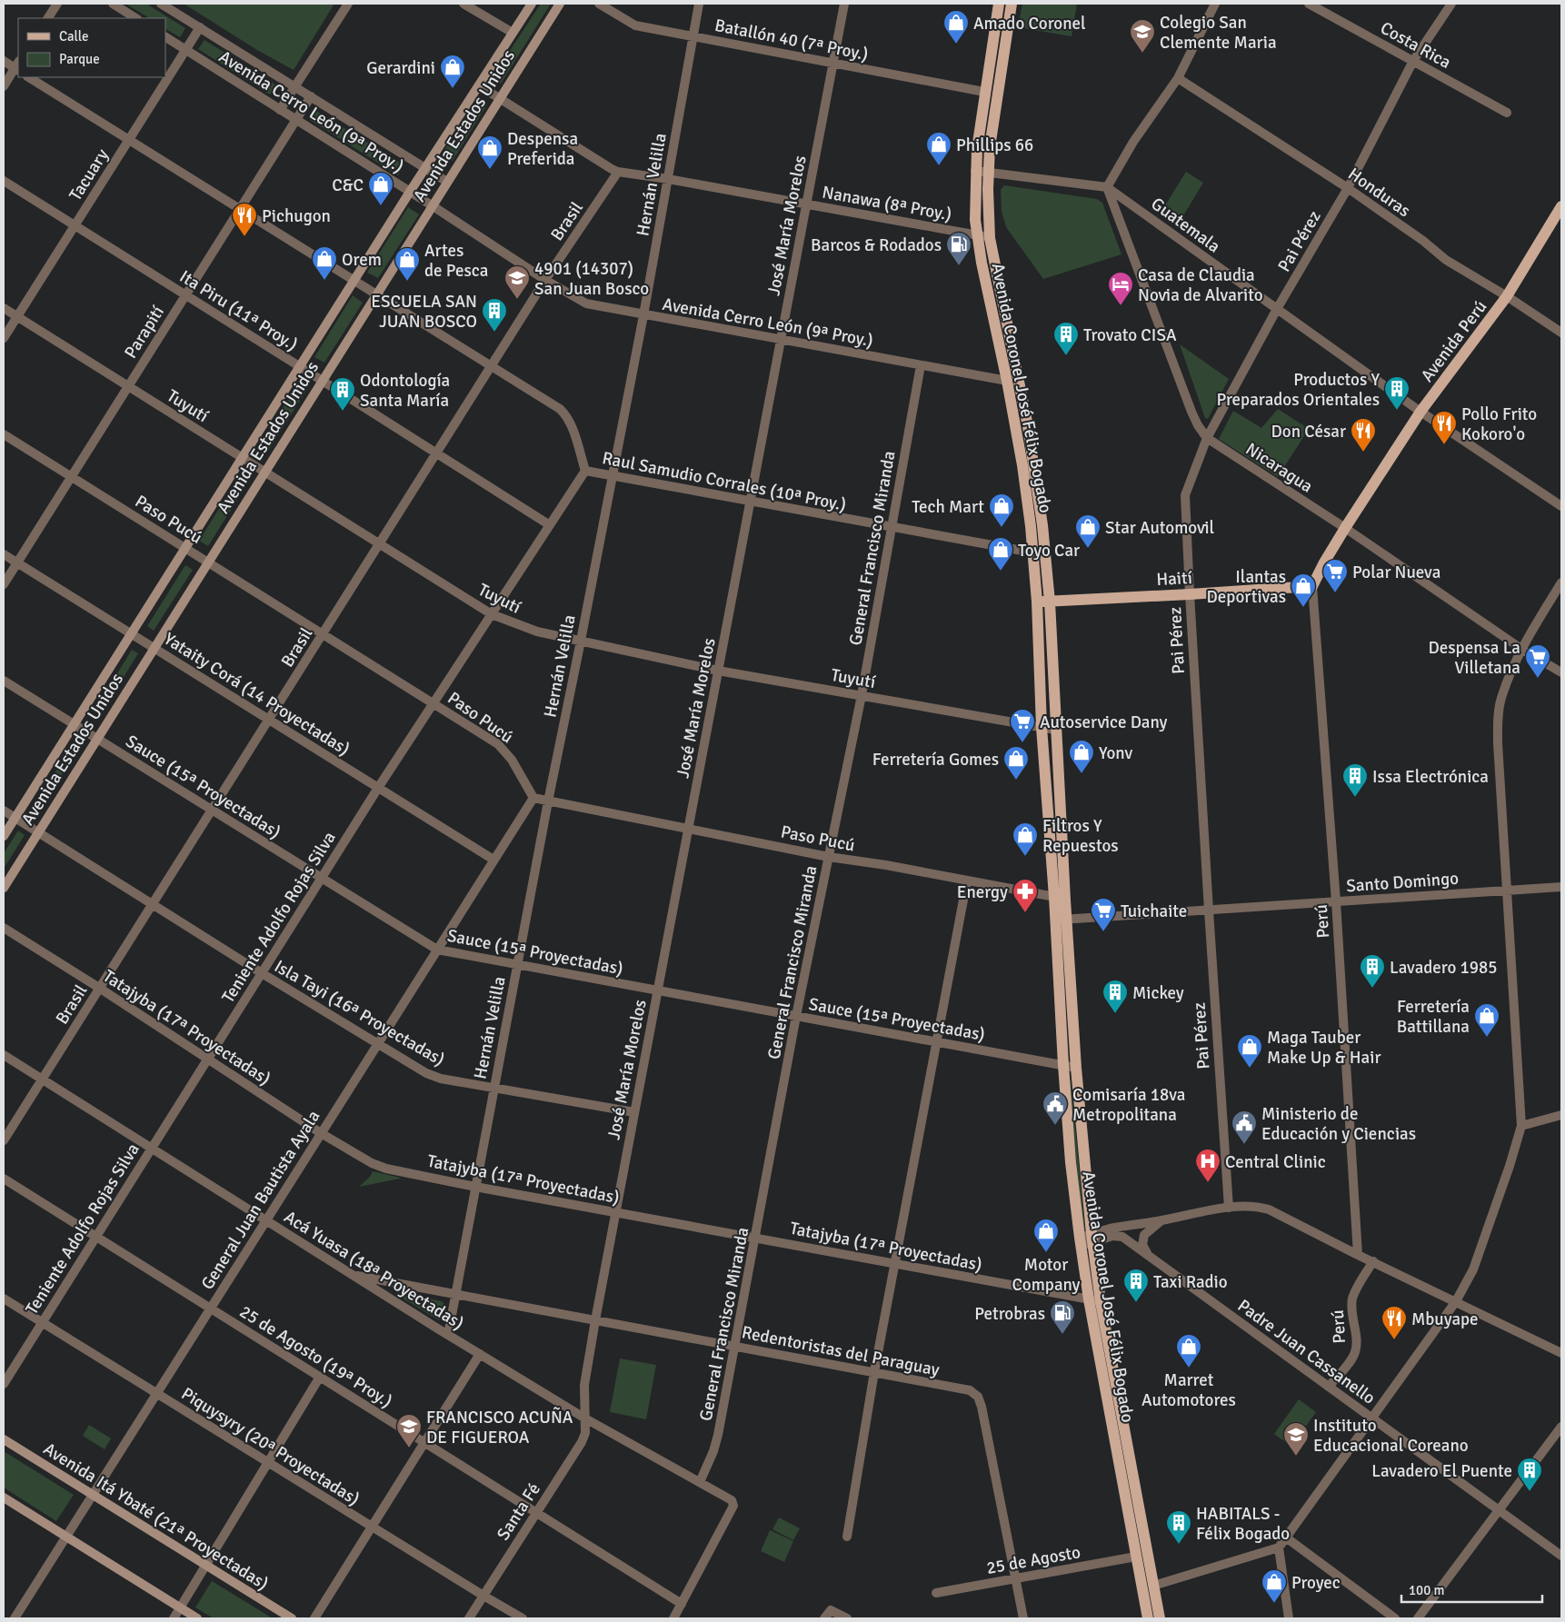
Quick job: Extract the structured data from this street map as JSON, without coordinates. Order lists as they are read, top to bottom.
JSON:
{
  "streets": {
    "main road": [
      "Avenida Estados Unidos",
      "Avenida Perú",
      "Avenida Coronel José Félix Bogado",
      "Haití",
      "Avenida Itá Ybaté (21ª Proyectadas)"
    ],
    "street": [
      "Batallón 40 (7ª Proy.)",
      "Costa Rica",
      "Avenida Cerro León (9ª Proy.)",
      "Tacuary",
      "Hernán Velilla",
      "Honduras",
      "Nanawa (8ª Proy.)",
      "Brasil",
      "Guatemala",
      "José María Morelos",
      "Pai Pérez",
      "Ita Piru (11ª Proy.)",
      "Parapití",
      "Tuyutí",
      "Nicaragua",
      "Raul Samudio Corrales (10ª Proy.)",
      "Paso Pucú",
      "General Francisco Miranda",
      "Yataity Corá (14 Proyectadas)",
      "Sauce (15ª Proyectadas)",
      "Santo Domingo",
      "Teniente Adolfo Rojas Silva",
      "Perú",
      "Isla Tayi (16ª Proyectadas)",
      "Tatajyba (17ª Proyectadas)",
      "General Juan Bautista Ayala",
      "Acá Yuasa (18ª Proyectadas)",
      "Redentoristas del Paraguay",
      "Padre Juan Cassanello",
      "25 de Agosto (19ª Proy.)",
      "Piquysyry (20ª Proyectadas)",
      "Santa Fé",
      "25 de Agosto"
    ]
  },
  "crossings": [
    ["Batallón 40 (7ª Proy.)", "Hernán Velilla"],
    ["Batallón 40 (7ª Proy.)", "José María Morelos"],
    ["Batallón 40 (7ª Proy.)", "Avenida Coronel José Félix Bogado"],
    ["Costa Rica", "Pai Pérez"],
    ["Avenida Cerro León (9ª Proy.)", "Avenida Estados Unidos"],
    ["Avenida Cerro León (9ª Proy.)", "Tacuary"],
    ["Avenida Cerro León (9ª Proy.)", "Hernán Velilla"],
    ["Avenida Cerro León (9ª Proy.)", "Brasil"],
    ["Avenida Cerro León (9ª Proy.)", "José María Morelos"],
    ["Avenida Cerro León (9ª Proy.)", "Parapití"],
    ["Avenida Cerro León (9ª Proy.)", "Avenida Coronel José Félix Bogado"],
    ["Avenida Cerro León (9ª Proy.)", "General Francisco Miranda"],
    ["Avenida Estados Unidos", "Nanawa (8ª Proy.)"],
    ["Avenida Estados Unidos", "Ita Piru (11ª Proy.)"],
    ["Avenida Estados Unidos", "Tuyutí"],
    ["Avenida Estados Unidos", "Raul Samudio Corrales (10ª Proy.)"],
    ["Avenida Estados Unidos", "Paso Pucú"],
    ["Avenida Estados Unidos", "Yataity Corá (14 Proyectadas)"],
    ["Avenida Estados Unidos", "Sauce (15ª Proyectadas)"],
    ["Avenida Estados Unidos", "Isla Tayi (16ª Proyectadas)"],
    ["Tacuary", "Ita Piru (11ª Proy.)"],
    ["Tacuary", "Tuyutí"],
    ["Tacuary", "Raul Samudio Corrales (10ª Proy.)"],
    ["Hernán Velilla", "Nanawa (8ª Proy.)"],
    ["Hernán Velilla", "Tuyutí"],
    ["Hernán Velilla", "Raul Samudio Corrales (10ª Proy.)"],
    ["Hernán Velilla", "Paso Pucú"],
    ["Hernán Velilla", "Sauce (15ª Proyectadas)"],
    ["Hernán Velilla", "Isla Tayi (16ª Proyectadas)"],
    ["Hernán Velilla", "Tatajyba (17ª Proyectadas)"],
    ["Hernán Velilla", "Acá Yuasa (18ª Proyectadas)"],
    ["Hernán Velilla", "Redentoristas del Paraguay"],
    ["Honduras", "Pai Pérez"],
    ["Honduras", "Avenida Perú"],
    ["Nanawa (8ª Proy.)", "Brasil"],
    ["Nanawa (8ª Proy.)", "José María Morelos"],
    ["Nanawa (8ª Proy.)", "Avenida Coronel José Félix Bogado"],
    ["Brasil", "Ita Piru (11ª Proy.)"],
    ["Brasil", "Tuyutí"],
    ["Brasil", "Raul Samudio Corrales (10ª Proy.)"],
    ["Brasil", "Paso Pucú"],
    ["Brasil", "Yataity Corá (14 Proyectadas)"],
    ["Brasil", "Sauce (15ª Proyectadas)"],
    ["Brasil", "Isla Tayi (16ª Proyectadas)"],
    ["Brasil", "Tatajyba (17ª Proyectadas)"],
    ["Brasil", "Acá Yuasa (18ª Proyectadas)"],
    ["Guatemala", "Pai Pérez"],
    ["Guatemala", "Avenida Perú"],
    ["Guatemala", "Avenida Coronel José Félix Bogado"],
    ["Guatemala", "Nicaragua"],
    ["José María Morelos", "Tuyutí"],
    ["José María Morelos", "Raul Samudio Corrales (10ª Proy.)"],
    ["José María Morelos", "Paso Pucú"],
    ["José María Morelos", "Sauce (15ª Proyectadas)"],
    ["José María Morelos", "Isla Tayi (16ª Proyectadas)"],
    ["José María Morelos", "Tatajyba (17ª Proyectadas)"],
    ["José María Morelos", "Acá Yuasa (18ª Proyectadas)"],
    ["José María Morelos", "Redentoristas del Paraguay"],
    ["José María Morelos", "Santa Fé"],
    ["Pai Pérez", "Nicaragua"],
    ["Pai Pérez", "Haití"],
    ["Pai Pérez", "Santo Domingo"],
    ["Ita Piru (11ª Proy.)", "Parapití"],
    ["Ita Piru (11ª Proy.)", "Teniente Adolfo Rojas Silva"],
    ["Parapití", "Tuyutí"],
    ["Parapití", "Raul Samudio Corrales (10ª Proy.)"],
    ["Parapití", "Paso Pucú"],
    ["Parapití", "Yataity Corá (14 Proyectadas)"],
    ["Avenida Perú", "Nicaragua"],
    ["Avenida Perú", "Haití"],
    ["Avenida Perú", "Perú"],
    ["Avenida Coronel José Félix Bogado", "Tuyutí"],
    ["Avenida Coronel José Félix Bogado", "Raul Samudio Corrales (10ª Proy.)"],
    ["Avenida Coronel José Félix Bogado", "Paso Pucú"],
    ["Avenida Coronel José Félix Bogado", "Haití"],
    ["Avenida Coronel José Félix Bogado", "Sauce (15ª Proyectadas)"],
    ["Avenida Coronel José Félix Bogado", "Santo Domingo"],
    ["Avenida Coronel José Félix Bogado", "Tatajyba (17ª Proyectadas)"],
    ["Avenida Coronel José Félix Bogado", "Padre Juan Cassanello"],
    ["Avenida Coronel José Félix Bogado", "25 de Agosto"],
    ["Tuyutí", "General Francisco Miranda"],
    ["Tuyutí", "Teniente Adolfo Rojas Silva"],
    ["Raul Samudio Corrales (10ª Proy.)", "General Francisco Miranda"],
    ["Raul Samudio Corrales (10ª Proy.)", "Teniente Adolfo Rojas Silva"],
    ["Paso Pucú", "General Francisco Miranda"],
    ["Paso Pucú", "Teniente Adolfo Rojas Silva"],
    ["Paso Pucú", "General Juan Bautista Ayala"],
    ["General Francisco Miranda", "Sauce (15ª Proyectadas)"],
    ["General Francisco Miranda", "Tatajyba (17ª Proyectadas)"],
    ["General Francisco Miranda", "Acá Yuasa (18ª Proyectadas)"],
    ["General Francisco Miranda", "Redentoristas del Paraguay"],
    ["Haití", "Perú"],
    ["Yataity Corá (14 Proyectadas)", "Teniente Adolfo Rojas Silva"],
    ["Yataity Corá (14 Proyectadas)", "General Juan Bautista Ayala"],
    ["Sauce (15ª Proyectadas)", "Teniente Adolfo Rojas Silva"],
    ["Sauce (15ª Proyectadas)", "General Juan Bautista Ayala"],
    ["Santo Domingo", "Perú"],
    ["Teniente Adolfo Rojas Silva", "Isla Tayi (16ª Proyectadas)"],
    ["Teniente Adolfo Rojas Silva", "Tatajyba (17ª Proyectadas)"],
    ["Teniente Adolfo Rojas Silva", "Acá Yuasa (18ª Proyectadas)"],
    ["Teniente Adolfo Rojas Silva", "25 de Agosto (19ª Proy.)"],
    ["Teniente Adolfo Rojas Silva", "Piquysyry (20ª Proyectadas)"],
    ["Perú", "Padre Juan Cassanello"],
    ["Isla Tayi (16ª Proyectadas)", "General Juan Bautista Ayala"],
    ["Tatajyba (17ª Proyectadas)", "General Juan Bautista Ayala"],
    ["General Juan Bautista Ayala", "Acá Yuasa (18ª Proyectadas)"],
    ["General Juan Bautista Ayala", "25 de Agosto (19ª Proy.)"],
    ["General Juan Bautista Ayala", "Piquysyry (20ª Proyectadas)"],
    ["General Juan Bautista Ayala", "Avenida Itá Ybaté (21ª Proyectadas)"],
    ["Acá Yuasa (18ª Proyectadas)", "Redentoristas del Paraguay"],
    ["Acá Yuasa (18ª Proyectadas)", "25 de Agosto (19ª Proy.)"],
    ["Acá Yuasa (18ª Proyectadas)", "Santa Fé"],
    ["Redentoristas del Paraguay", "25 de Agosto"],
    ["25 de Agosto (19ª Proy.)", "Santa Fé"],
    ["Piquysyry (20ª Proyectadas)", "Santa Fé"]
  ],
  "places": {
    "shop": [
      "Amado Coronel",
      "Gerardini",
      "Phillips 66",
      "Despensa Preferida",
      "C&C",
      "Orem",
      "Artes de Pesca",
      "Tech Mart",
      "Star Automovil",
      "Toyo Car",
      "Ilantas Deportivas",
      "Yonv",
      "Ferretería Gomes",
      "Filtros Y Repuestos",
      "Ferretería Battillana",
      "Maga Tauber Make Up & Hair",
      "Motor Company",
      "Marret Automotores",
      "Proyec"
    ],
    "school or university": [
      "Colegio San Clemente Maria",
      "4901 (14307) San Juan Bosco",
      "FRANCISCO ACUÑA DE FIGUEROA",
      "Instituto Educacional Coreano"
    ],
    "restaurant": [
      "Pichugon",
      "Pollo Frito Kokoro'o",
      "Don César",
      "Mbuyape"
    ],
    "fuel station": ["Barcos & Rodados", "Petrobras"],
    "hotel": ["Casa de Claudia Novia de Alvarito"],
    "building": [
      "ESCUELA SAN JUAN BOSCO",
      "Trovato CISA",
      "Productos Y Preparados Orientales",
      "Odontología Santa María",
      "Issa Electrónica",
      "Lavadero 1985",
      "Mickey",
      "Taxi Radio",
      "Lavadero El Puente",
      "HABITALS - Félix Bogado"
    ],
    "supermarket": [
      "Polar Nueva",
      "Despensa La Villetana",
      "Autoservice Dany",
      "Tuichaite"
    ],
    "pharmacy": ["Energy"],
    "public building": ["Comisaría 18va Metropolitana", "Ministerio de Educación y Ciencias"],
    "hospital": ["Central Clinic"]
  },
  "legend": ["Calle", "Parque"],
  "scale_bar": "100 m"
}
